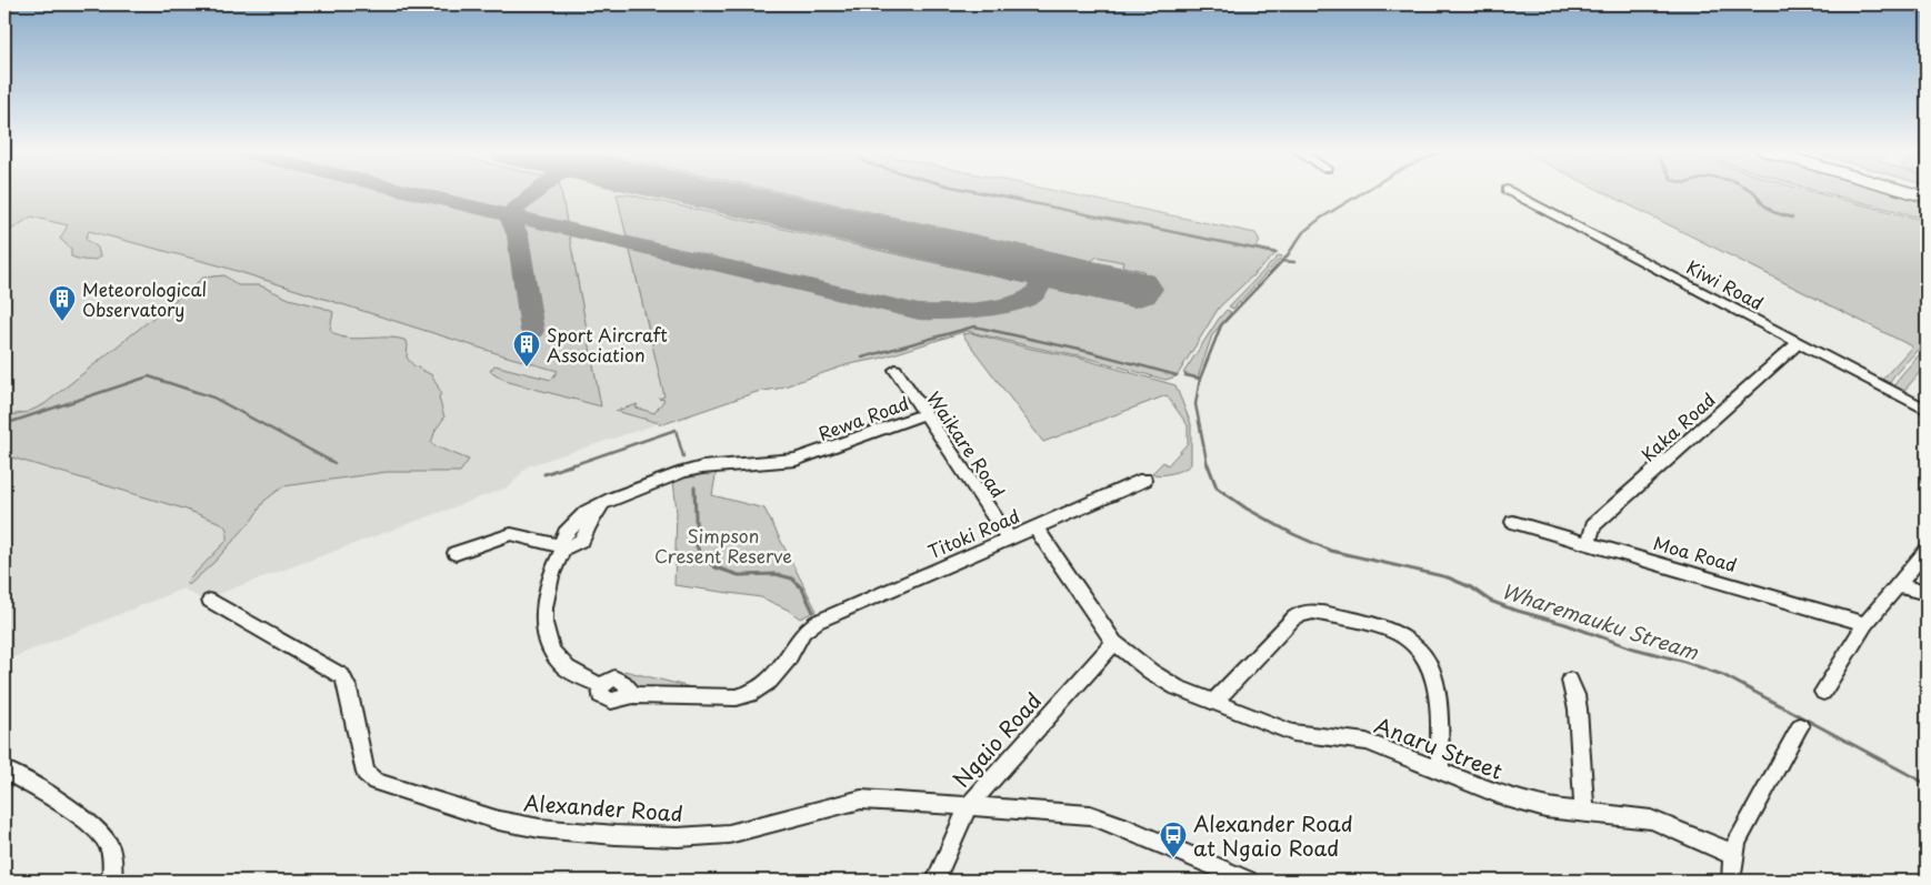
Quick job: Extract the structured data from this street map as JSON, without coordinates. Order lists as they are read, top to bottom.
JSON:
{
  "streets": {
    "street": [
      "Kiwi Road",
      "Rewa Road",
      "Kaka Road",
      "Waikare Road",
      "Titoki Road",
      "Moa Road",
      "Ngaio Road",
      "Anaru Street",
      "Alexander Road"
    ]
  },
  "crossings": [
    ["Kiwi Road", "Kaka Road"],
    ["Rewa Road", "Waikare Road"],
    ["Rewa Road", "Titoki Road"],
    ["Kaka Road", "Moa Road"],
    ["Waikare Road", "Titoki Road"],
    ["Titoki Road", "Anaru Street"],
    ["Ngaio Road", "Anaru Street"],
    ["Ngaio Road", "Alexander Road"]
  ],
  "water": ["Wharemauku Stream"],
  "parks": ["Simpson Cresent Reserve"],
  "places": {
    "building": ["Meteorological Observatory", "Sport Aircraft Association"],
    "bus stop": ["Alexander Road at Ngaio Road"]
  }
}
